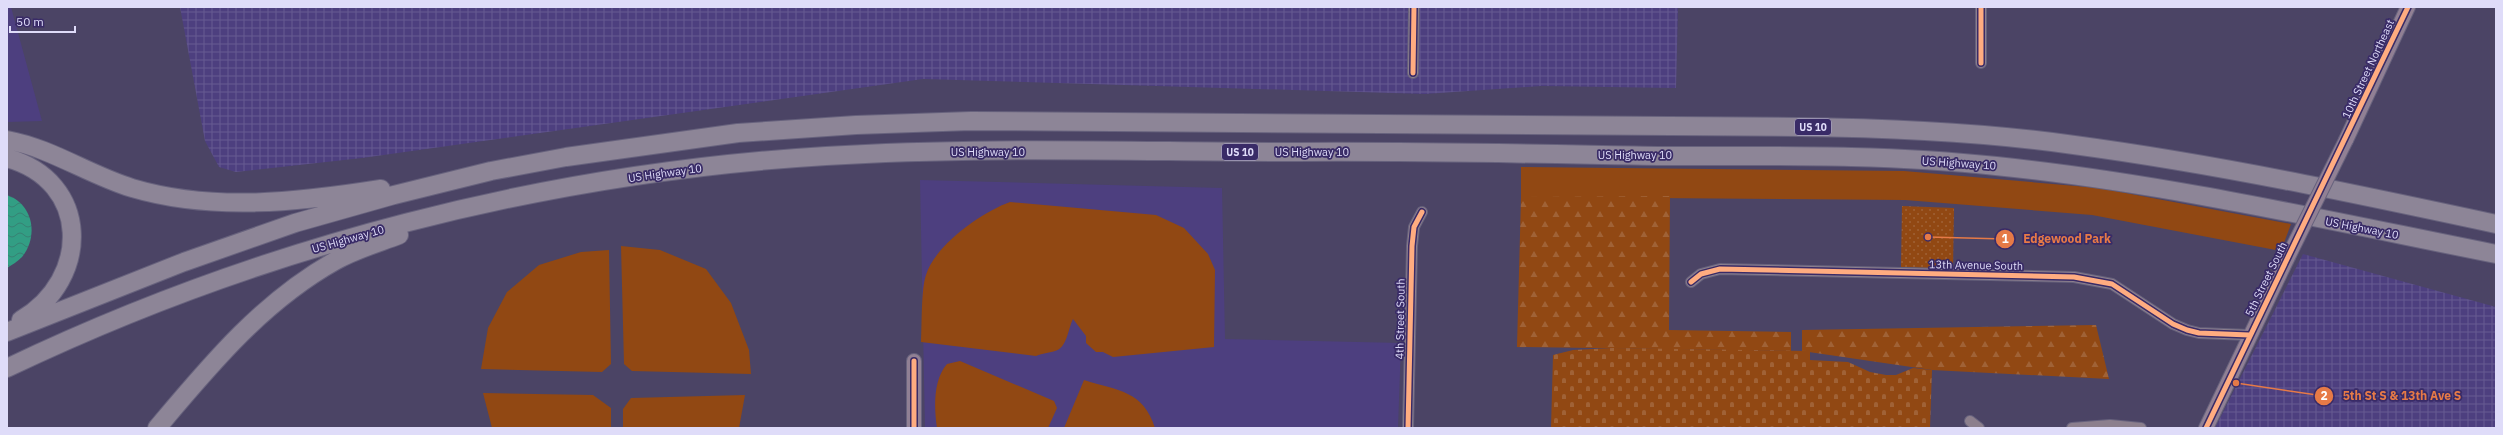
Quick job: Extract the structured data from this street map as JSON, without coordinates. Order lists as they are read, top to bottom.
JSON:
{
  "streets": {
    "highway": ["US 10", "US Highway 10"],
    "street": [
      "10th Street Northeast",
      "13th Avenue South",
      "5th Street South",
      "4th Street South"
    ]
  },
  "crossings": [
    ["10th Street Northeast", "5th Street South"],
    ["13th Avenue South", "5th Street South"]
  ],
  "places": ["Edgewood Park", "5th St S & 13th Ave S"],
  "scale_bar": "50 m"
}
